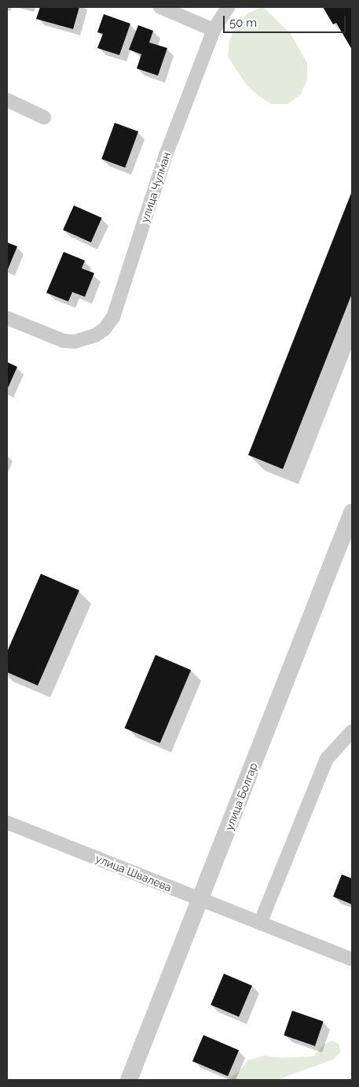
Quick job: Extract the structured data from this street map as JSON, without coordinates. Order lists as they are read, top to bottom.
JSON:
{
  "streets": {
    "street": ["улица Чулман", "улица Болгар", "улица Швалева"]
  },
  "crossings": [
    ["улица Болгар", "улица Швалева"]
  ],
  "scale_bar": "50 m"
}
